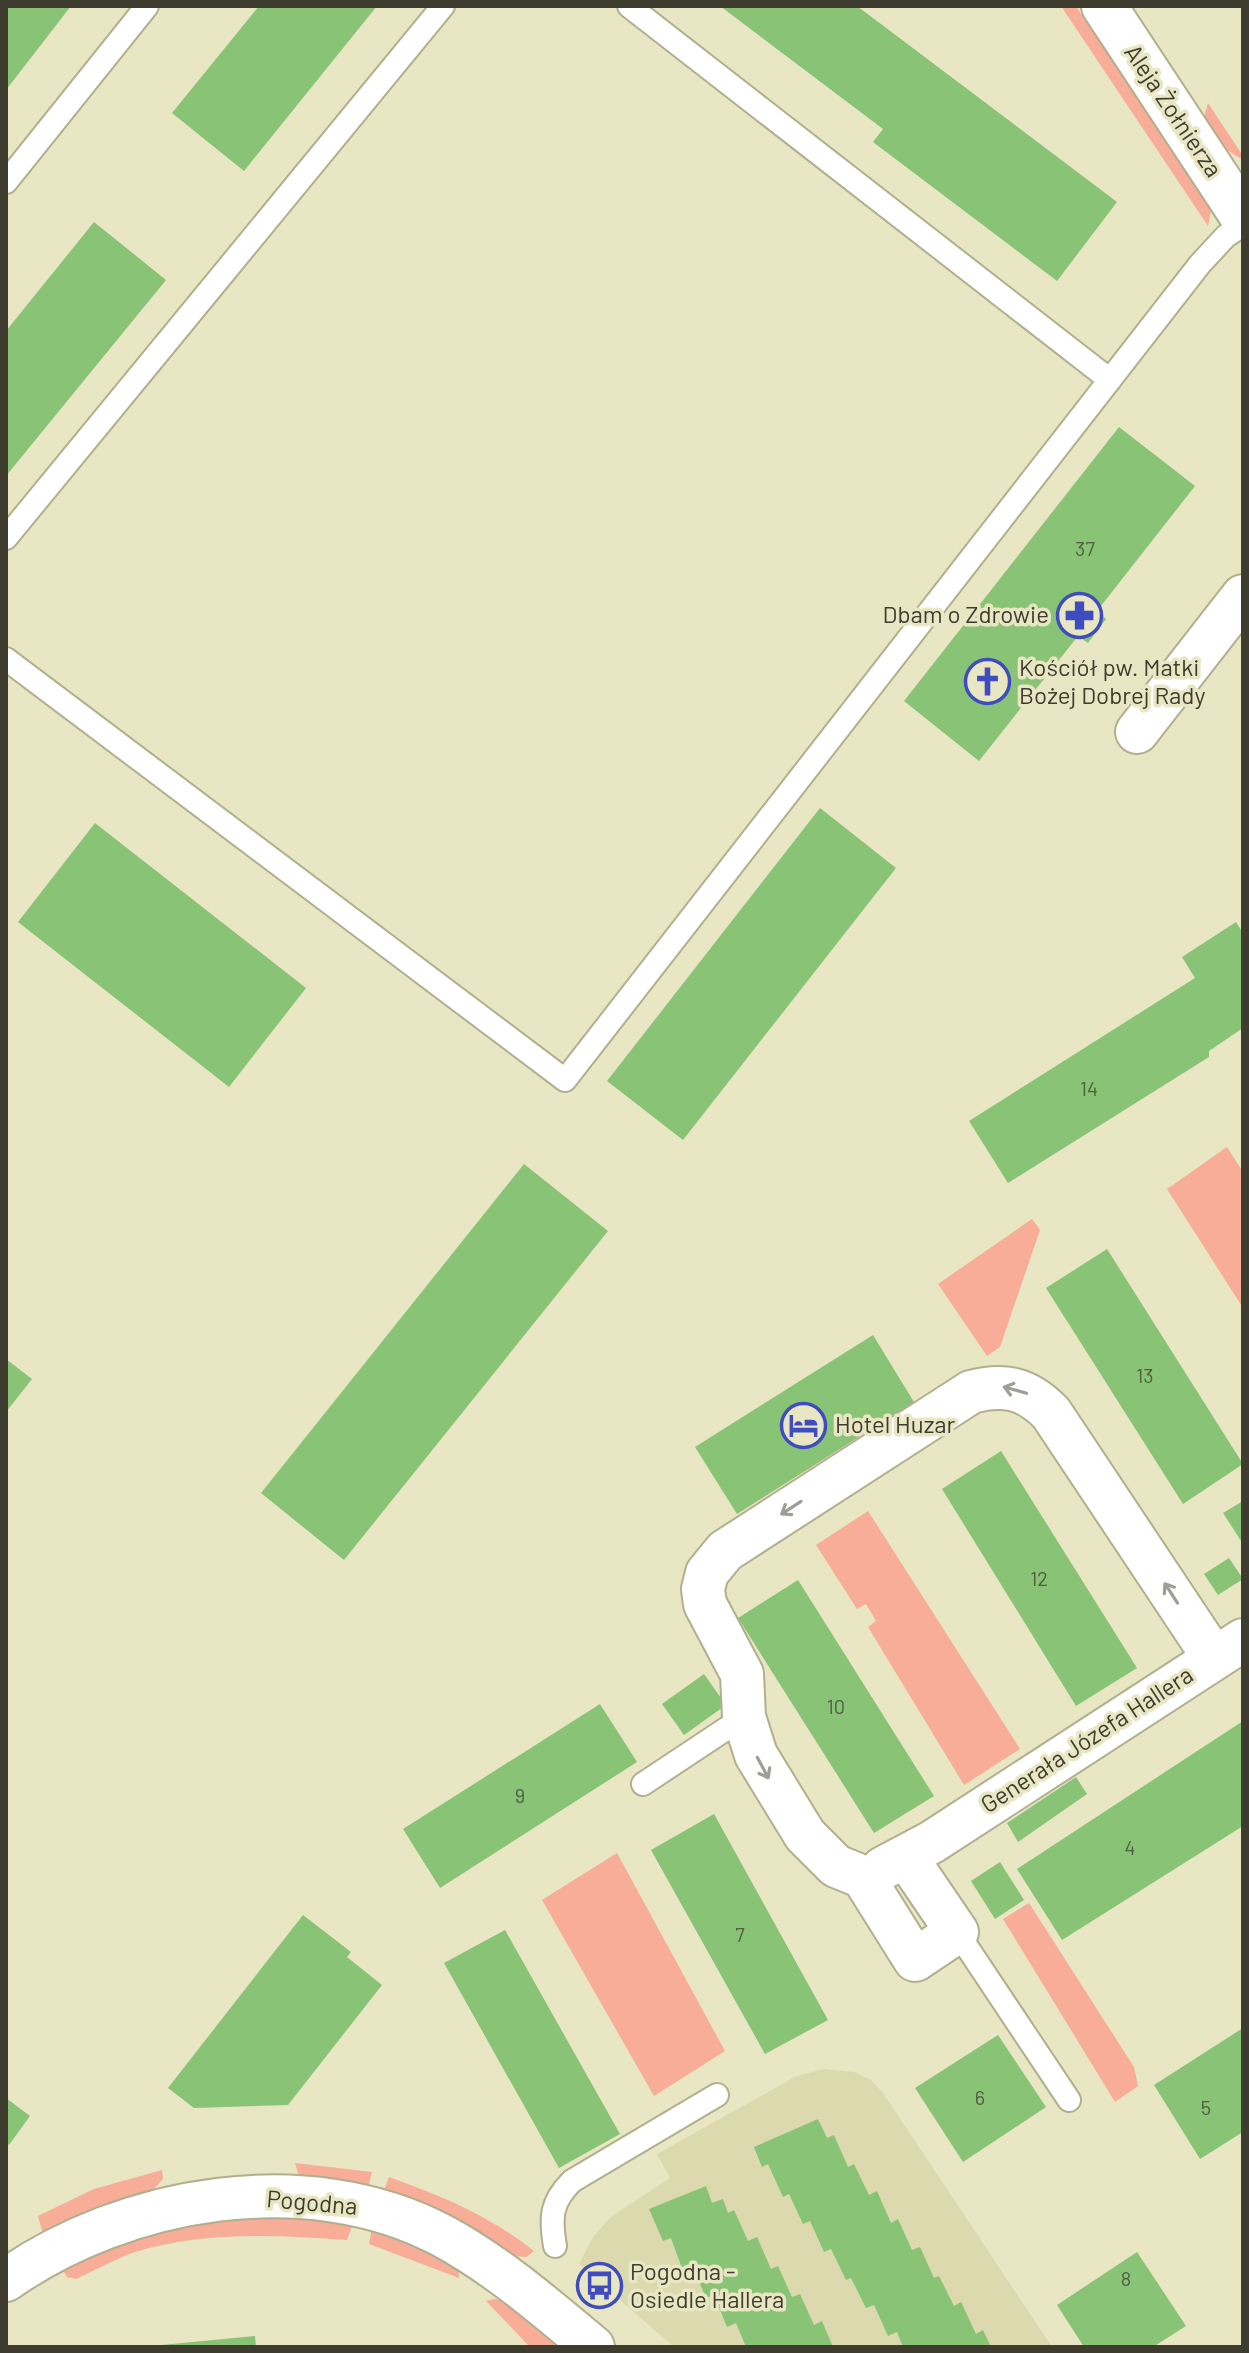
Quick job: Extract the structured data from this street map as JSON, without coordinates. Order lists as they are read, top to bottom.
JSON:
{
  "streets": {
    "street": ["Aleja Żołnierza", "Generała Józefa Hallera", "Pogodna"]
  },
  "places": {
    "pharmacy": ["Dbam o Zdrowie"],
    "church": ["Kościół pw. Matki Bożej Dobrej Rady"],
    "hotel": ["Hotel Huzar"],
    "bus stop": ["Pogodna - Osiedle Hallera"]
  },
  "house_numbers": [
    "37",
    "14",
    "13",
    "12",
    "10",
    "9",
    "4",
    "7",
    "6",
    "5",
    "8"
  ]
}
